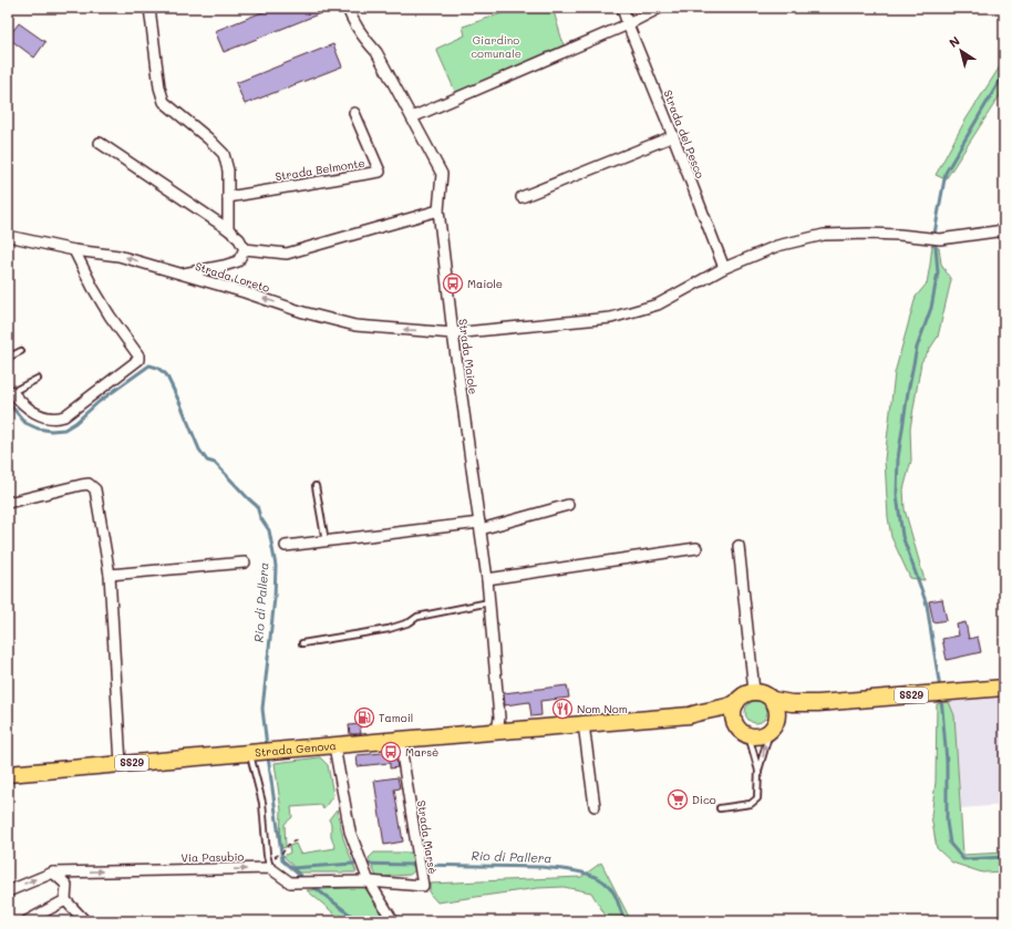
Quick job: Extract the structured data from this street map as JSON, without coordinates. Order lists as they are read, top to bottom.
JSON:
{
  "streets": {
    "main road": ["SS29", "Strada Genova"],
    "street": [
      "Strada del Pesco",
      "Strada Belmonte",
      "Strada Loreto",
      "Strada Maiole",
      "Strada Marsè",
      "Via Pasubio"
    ]
  },
  "crossings": [
    ["Strada del Pesco", "Strada Loreto"],
    ["Strada Loreto", "Strada Maiole"],
    ["Strada Maiole", "Strada Genova"],
    ["Strada Genova", "Strada Marsè"]
  ],
  "one_way": ["Via Pasubio"],
  "water": ["Rio di Pallera"],
  "parks": ["Giardino comunale"],
  "places": {
    "bus stop": ["Maiole", "Marsè"],
    "restaurant": ["Nom Nom"],
    "fuel station": ["Tamoil"],
    "supermarket": ["Dico"]
  },
  "north": "top left"
}
